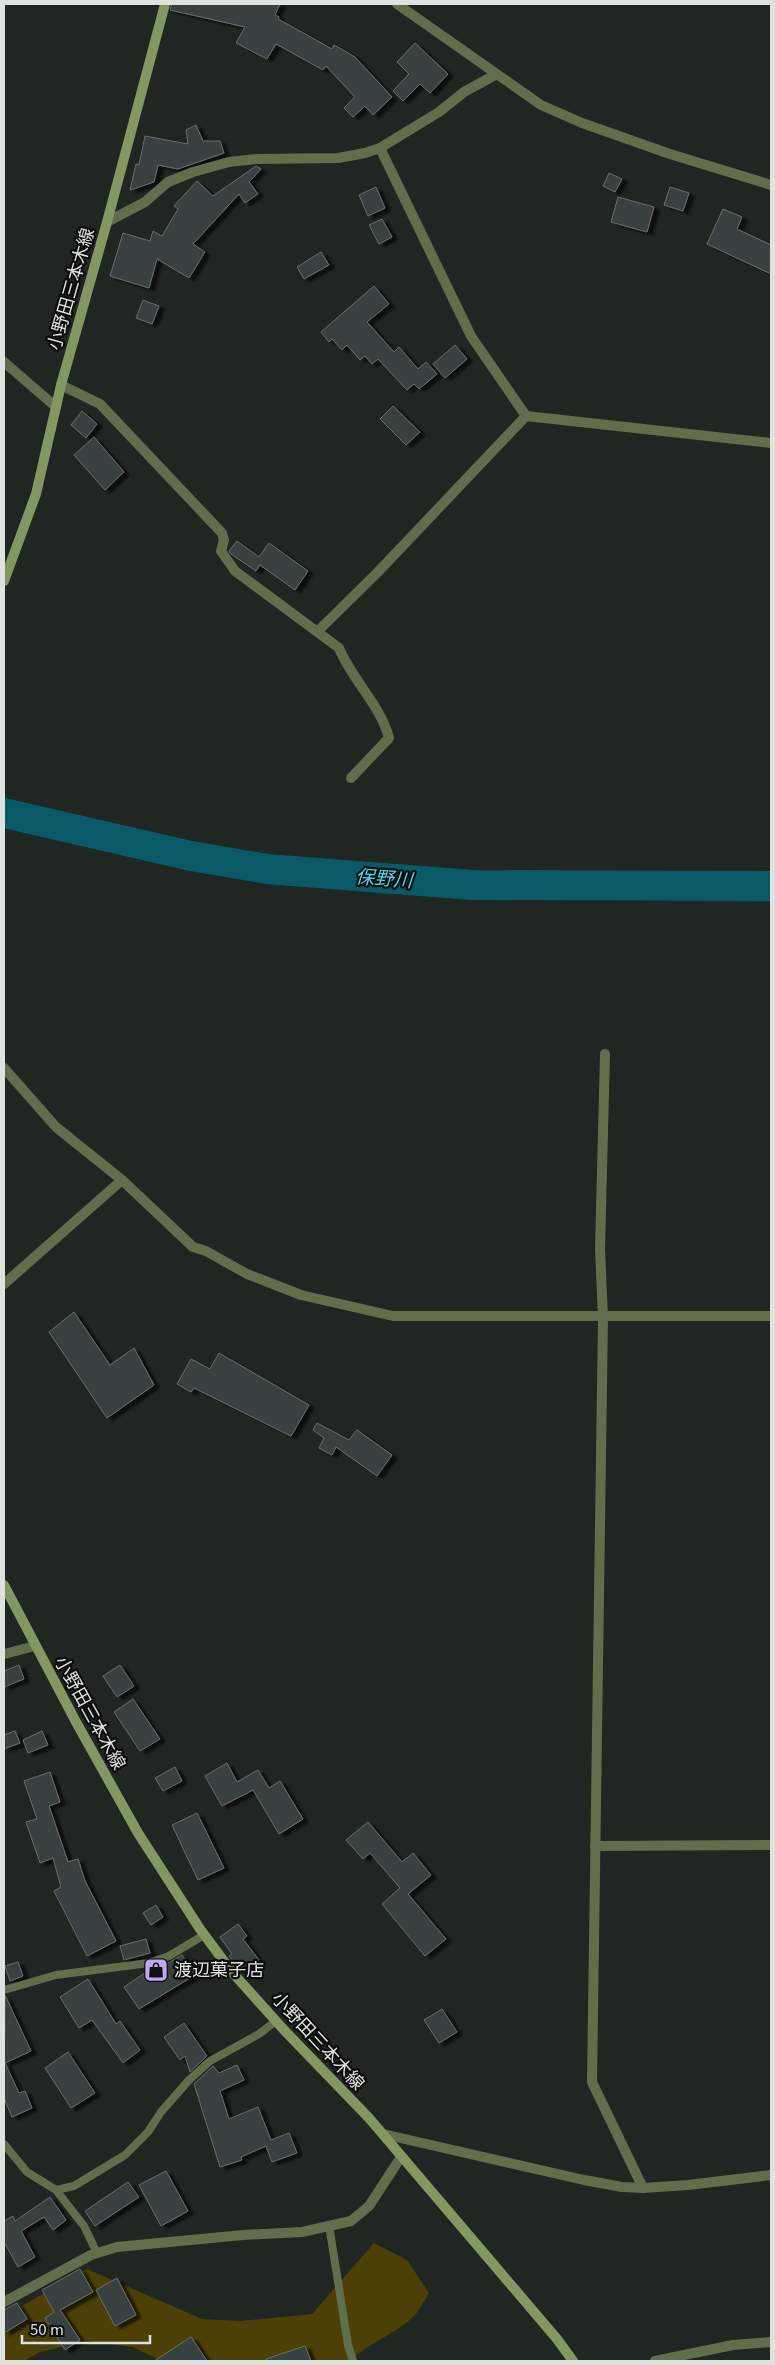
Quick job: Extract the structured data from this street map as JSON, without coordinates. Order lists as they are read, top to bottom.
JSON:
{
  "streets": {
    "main road": ["小野田三本木線"]
  },
  "water": ["保野川"],
  "places": {
    "shop": ["渡辺菓子店"]
  },
  "scale_bar": "50 m"
}
